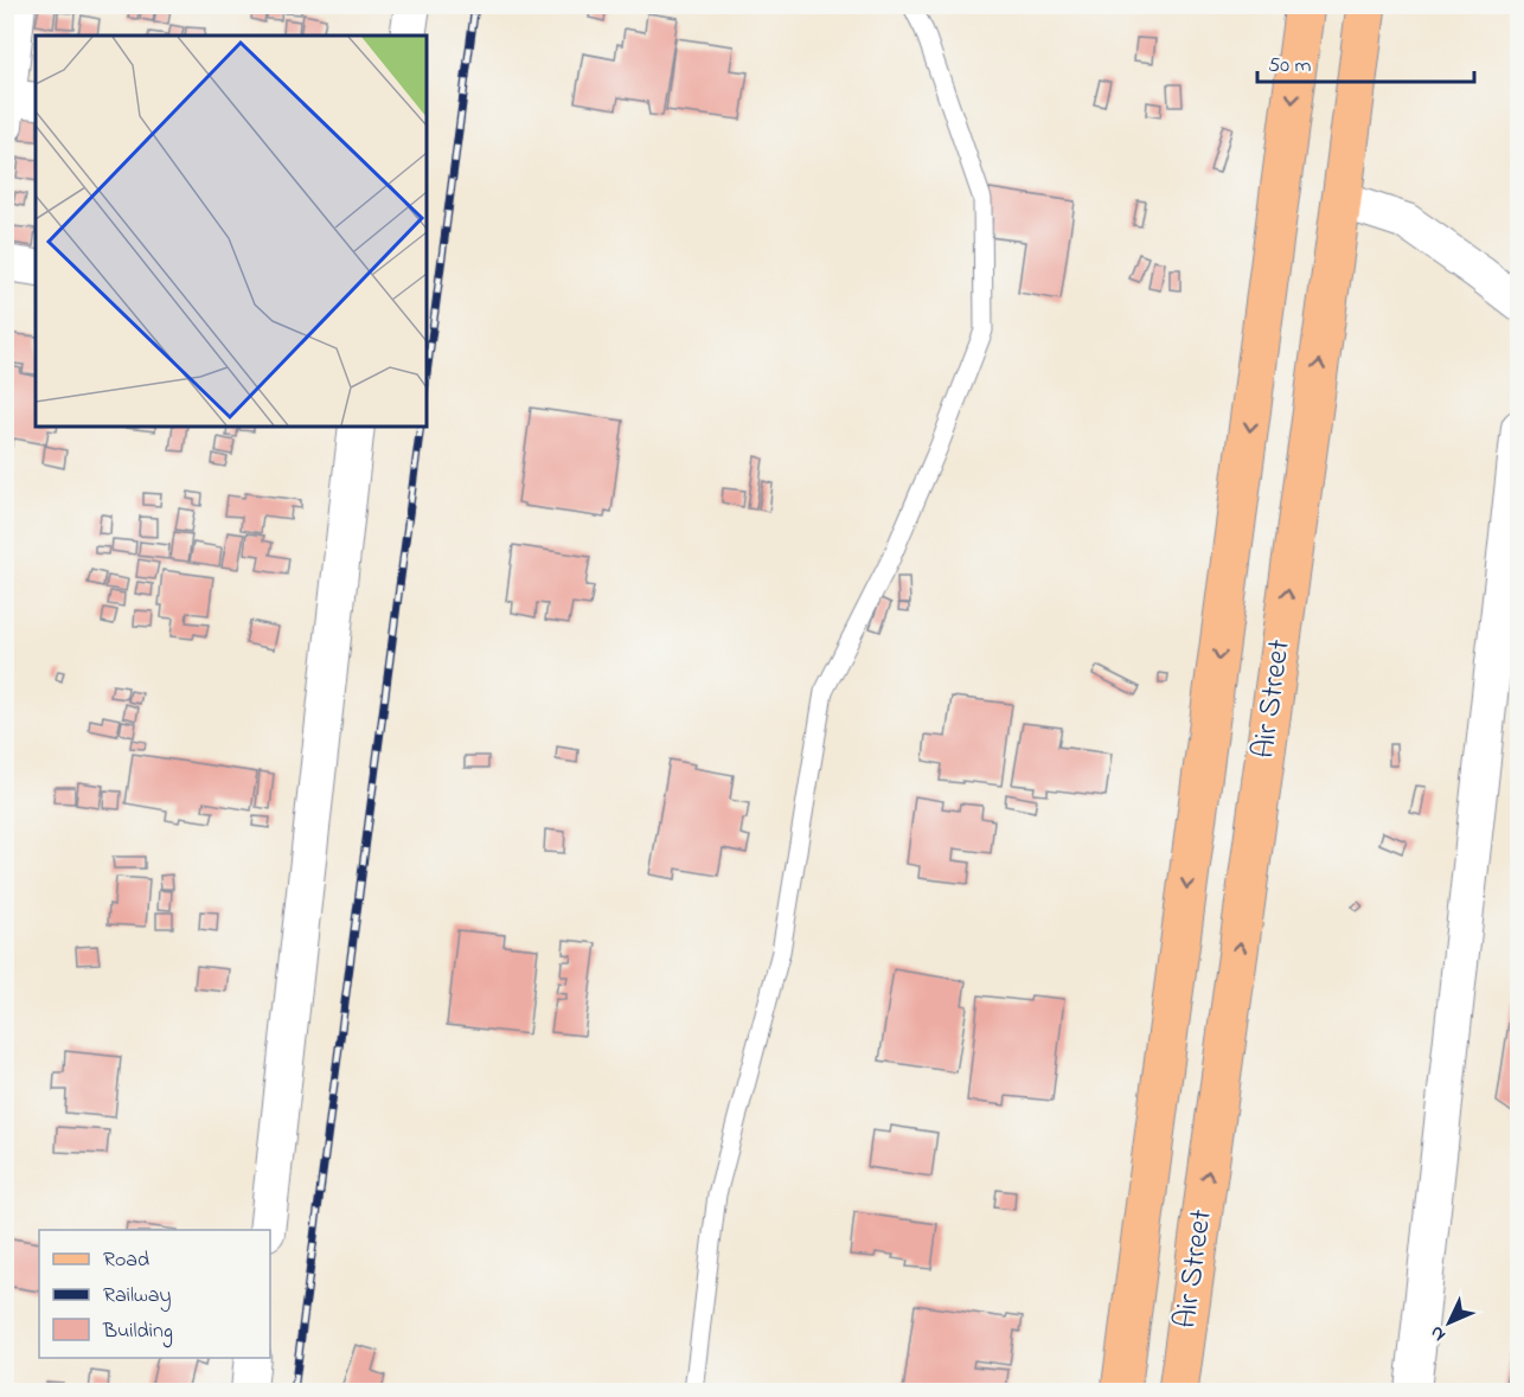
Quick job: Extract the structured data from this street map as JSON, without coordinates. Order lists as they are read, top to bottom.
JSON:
{
  "streets": {
    "main road": ["Air Street"]
  },
  "legend": ["Road", "Railway", "Building"],
  "scale_bar": "50 m",
  "north": "bottom left"
}
